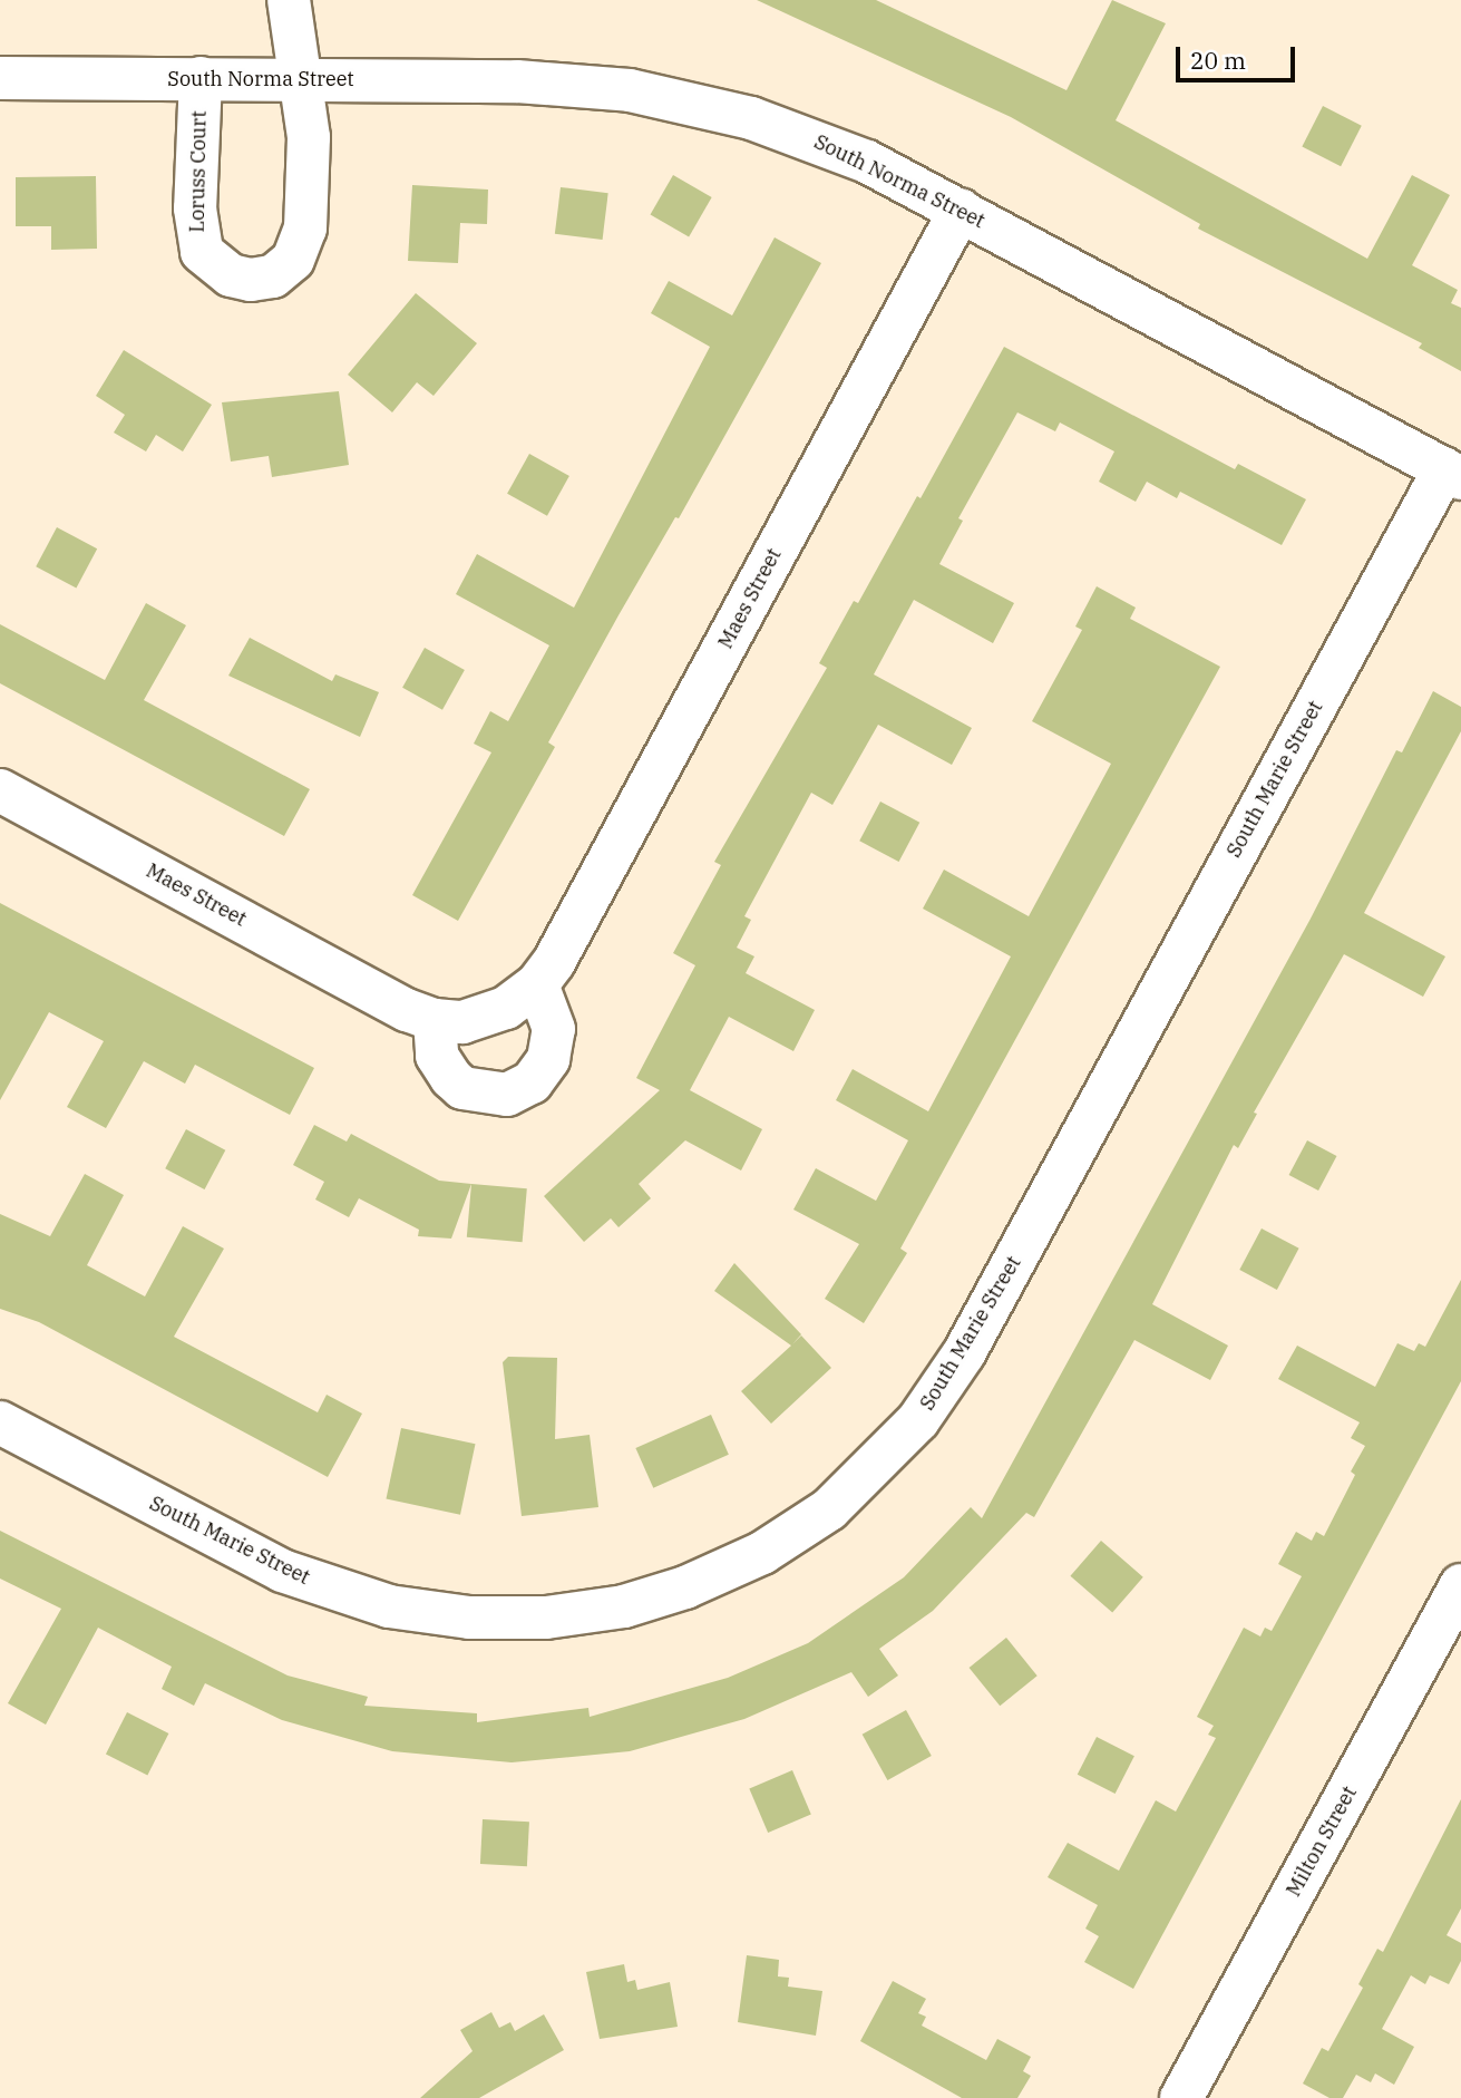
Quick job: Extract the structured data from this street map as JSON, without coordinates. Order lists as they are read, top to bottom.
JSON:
{
  "streets": {
    "street": [
      "South Norma Street",
      "Loruss Court",
      "Maes Street",
      "South Marie Street",
      "Milton Street"
    ]
  },
  "crossings": [
    ["South Norma Street", "Loruss Court"],
    ["South Norma Street", "Maes Street"],
    ["South Norma Street", "South Marie Street"]
  ],
  "scale_bar": "20 m"
}
